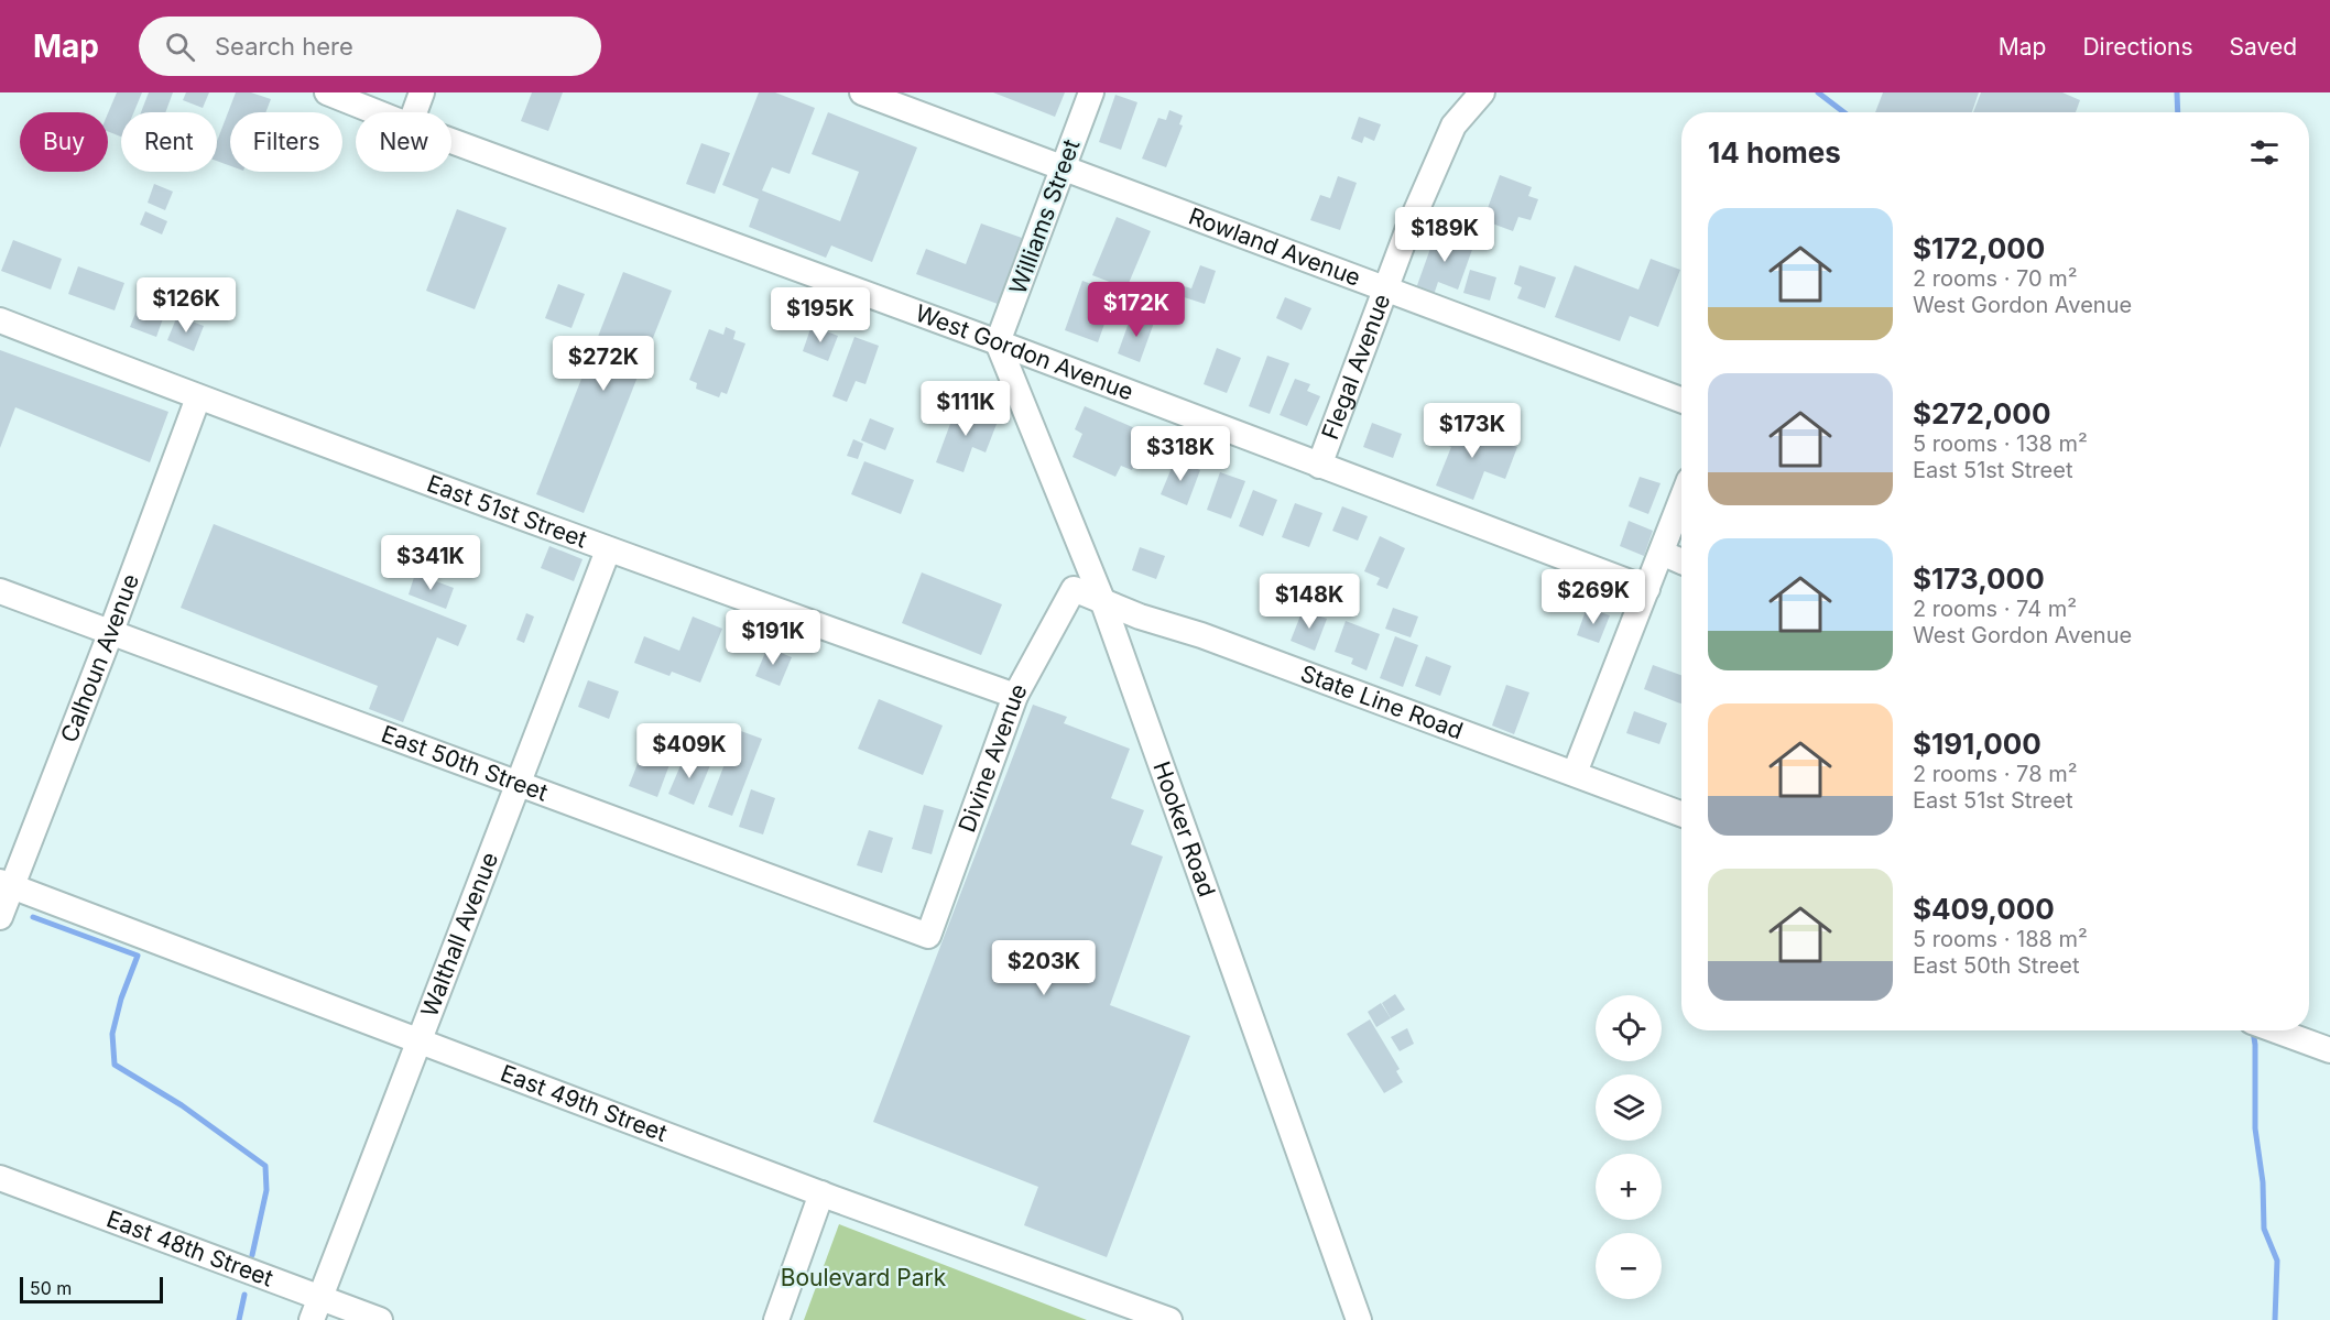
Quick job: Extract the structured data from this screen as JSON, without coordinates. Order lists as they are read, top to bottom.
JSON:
{
  "streets": {
    "street": [
      "Williams Street",
      "Rowland Avenue",
      "West Gordon Avenue",
      "Flegal Avenue",
      "East 51st Street",
      "Calhoun Avenue",
      "State Line Road",
      "Divine Avenue",
      "East 50th Street",
      "Hooker Road",
      "Walthall Avenue",
      "East 49th Street",
      "East 48th Street"
    ]
  },
  "crossings": [
    ["Williams Street", "Rowland Avenue"],
    ["Williams Street", "West Gordon Avenue"],
    ["Williams Street", "Hooker Road"],
    ["Rowland Avenue", "Flegal Avenue"],
    ["West Gordon Avenue", "Flegal Avenue"],
    ["West Gordon Avenue", "Hooker Road"],
    ["East 51st Street", "Calhoun Avenue"],
    ["East 51st Street", "Divine Avenue"],
    ["East 51st Street", "Walthall Avenue"],
    ["Calhoun Avenue", "East 50th Street"],
    ["Calhoun Avenue", "East 49th Street"],
    ["State Line Road", "Divine Avenue"],
    ["State Line Road", "Hooker Road"],
    ["Divine Avenue", "East 50th Street"],
    ["East 50th Street", "Walthall Avenue"],
    ["Walthall Avenue", "East 49th Street"],
    ["Walthall Avenue", "East 48th Street"]
  ],
  "parks": ["Boulevard Park"],
  "scale_bar": "50 m",
  "page": {
    "header": "Map",
    "search": "Search here",
    "nav": ["Map", "Directions", "Saved"],
    "chip": [
      "Buy",
      "Rent",
      "Filters",
      "New"
    ],
    "heading": "14 homes",
    "list": [
      {
        "name": "$172,000",
        "note": "2 rooms · 70 m² · West Gordon Avenue"
      },
      {
        "name": "$272,000",
        "note": "5 rooms · 138 m² · East 51st Street"
      },
      {
        "name": "$173,000",
        "note": "2 rooms · 74 m² · West Gordon Avenue"
      },
      {
        "name": "$191,000",
        "note": "2 rooms · 78 m² · East 51st Street"
      },
      {
        "name": "$409,000",
        "note": "5 rooms · 188 m² · East 50th Street"
      }
    ],
    "price": [
      "$189K",
      "$126K",
      "$172K",
      "$195K",
      "$272K",
      "$111K",
      "$173K",
      "$318K",
      "$341K",
      "$269K",
      "$148K",
      "$191K",
      "$409K",
      "$203K"
    ],
    "map_buttons": ["+", "−"],
    "scale": "50 m"
  }
}
